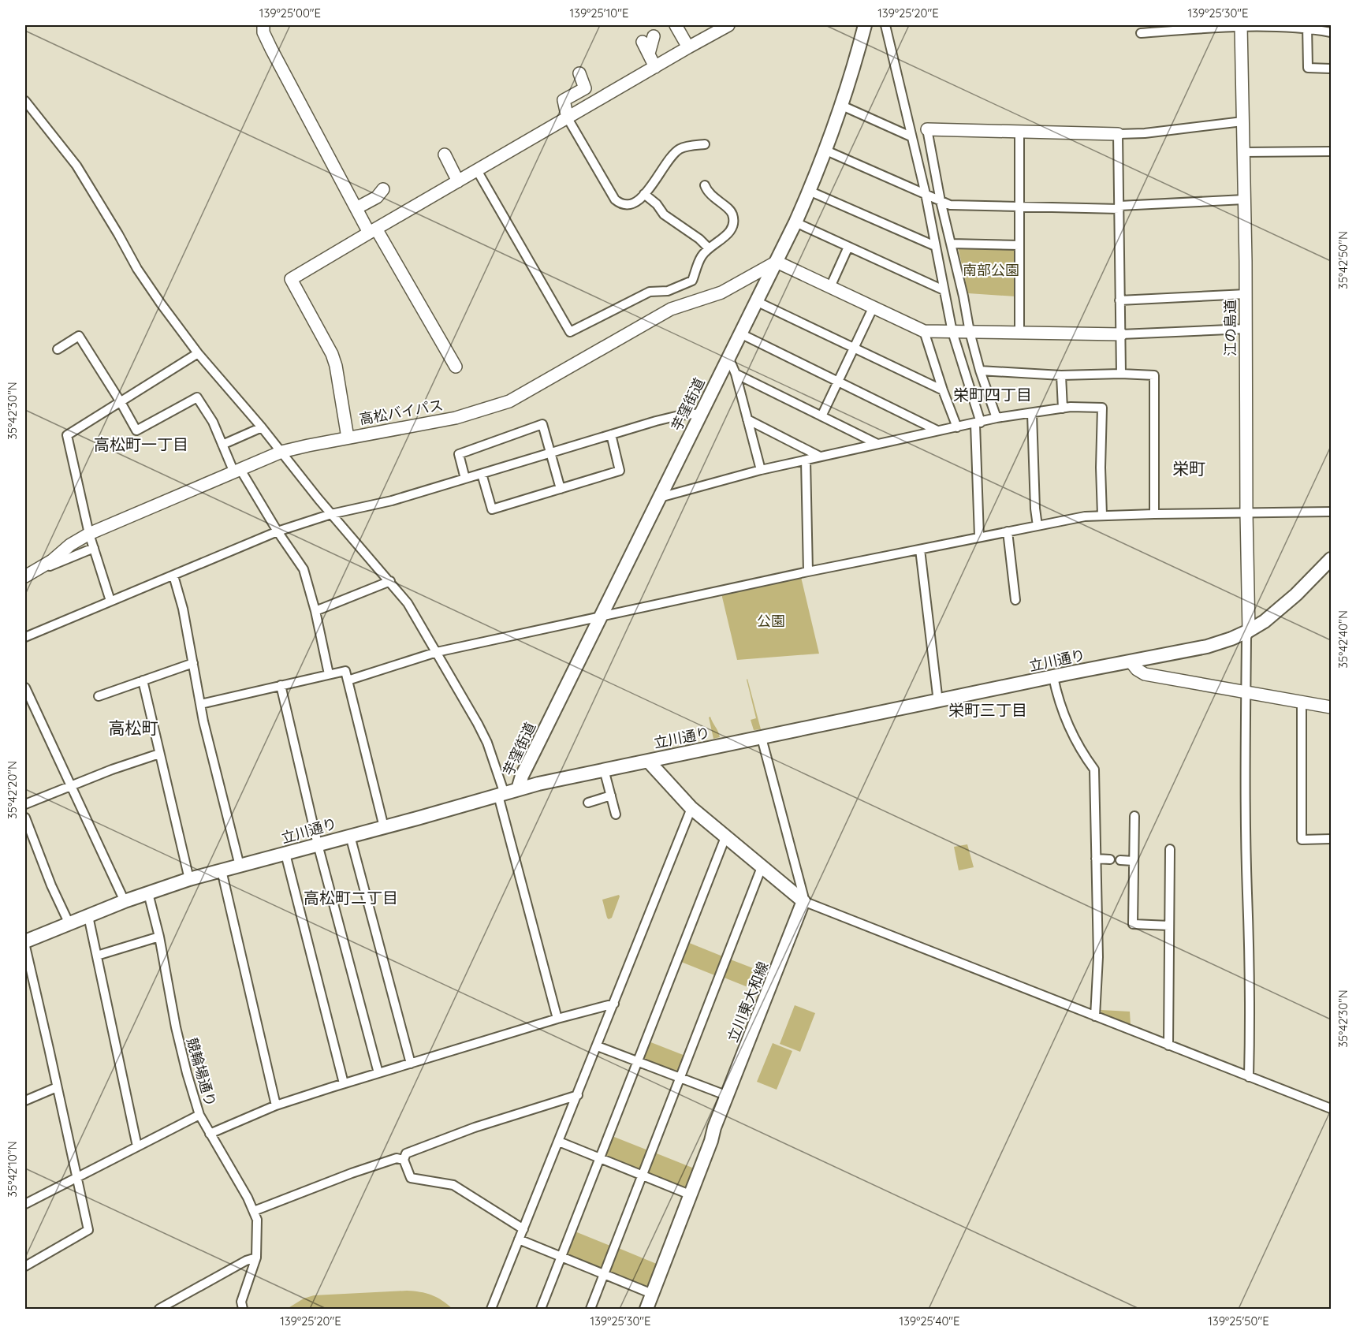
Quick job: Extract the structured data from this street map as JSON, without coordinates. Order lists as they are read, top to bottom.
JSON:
{
  "streets": {
    "main road": ["芋窪街道", "立川通り", "立川東大和線"],
    "street": ["江の島道", "高松バイパス", "競輪場通り"]
  },
  "crossings": [
    ["江の島道", "立川通り"],
    ["芋窪街道", "高松バイパス"],
    ["芋窪街道", "立川通り"],
    ["立川通り", "競輪場通り"]
  ],
  "districts": [
    "栄町四丁目",
    "高松町一丁目",
    "栄町",
    "栄町三丁目",
    "高松町",
    "高松町二丁目"
  ],
  "parks": ["南部公園", "公園"],
  "coordinates": [
    "139°25'00\"E",
    "139°25'10\"E",
    "139°25'20\"E",
    "139°25'30\"E",
    "35°42'50\"N",
    "35°42'30\"N",
    "35°42'40\"N",
    "35°42'20\"N",
    "35°42'10\"N",
    "139°25'40\"E",
    "139°25'50\"E"
  ]
}
